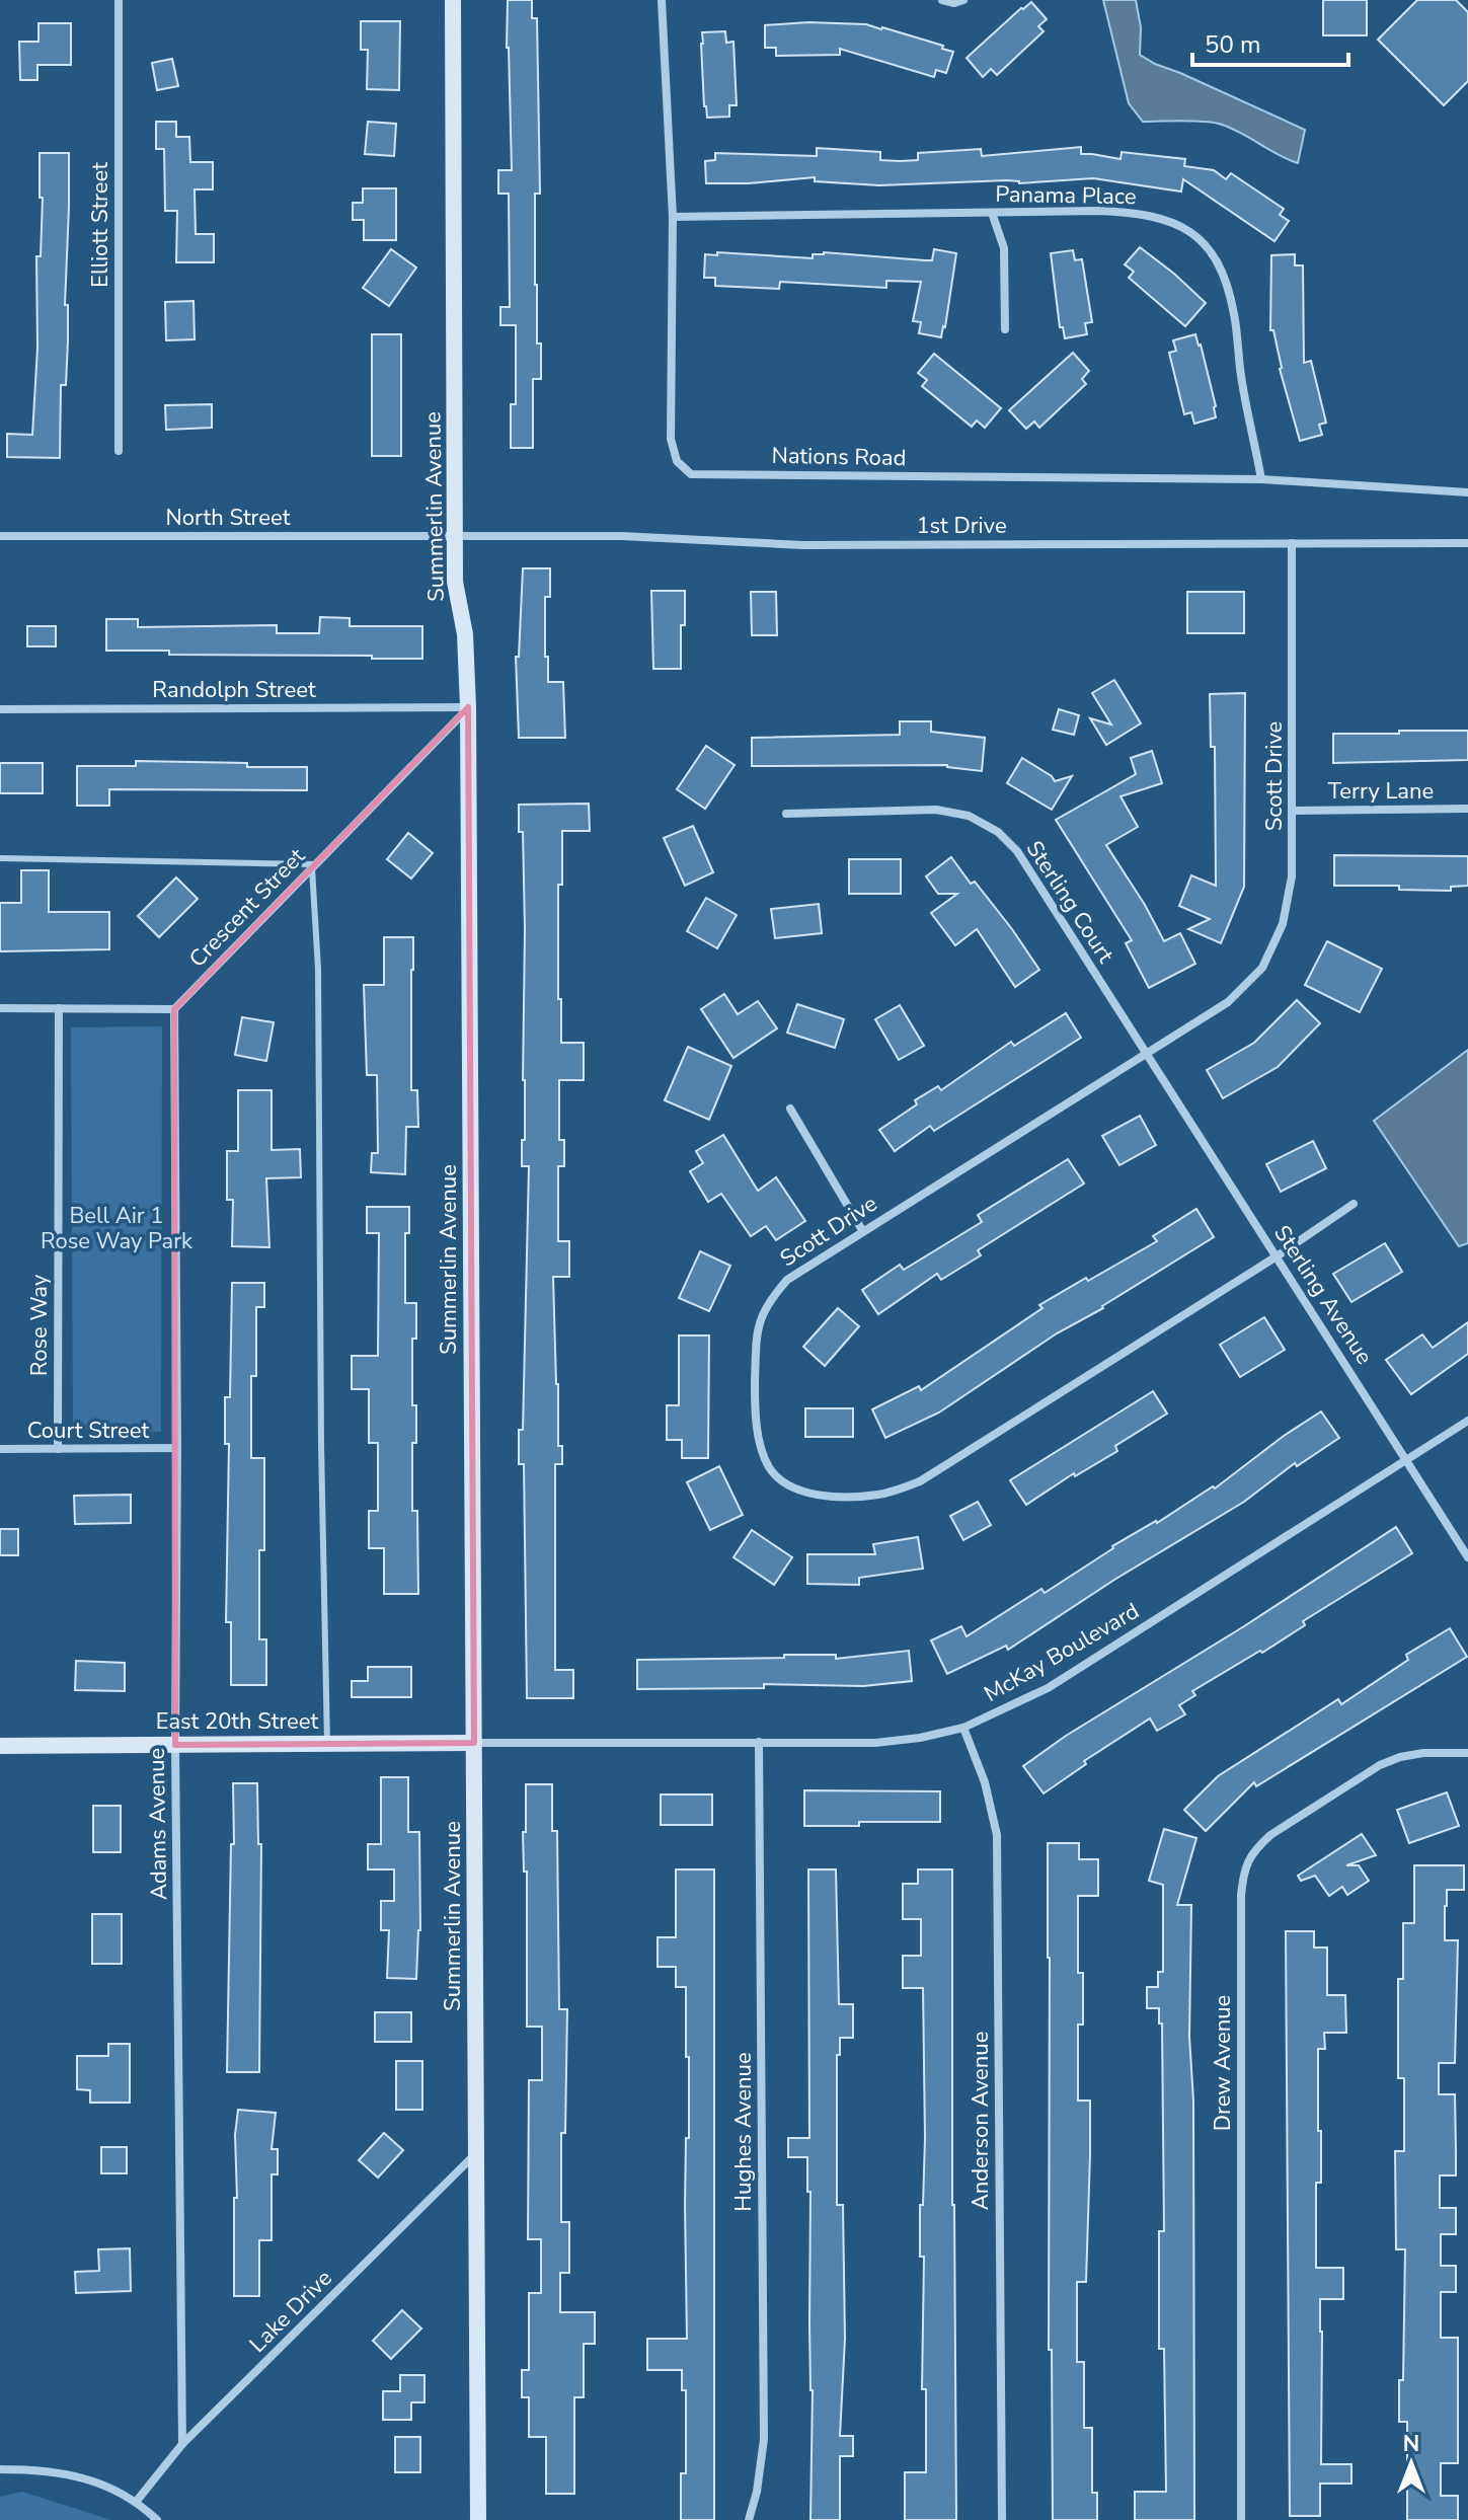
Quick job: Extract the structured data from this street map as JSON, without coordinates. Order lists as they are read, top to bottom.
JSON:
{
  "streets": {
    "street": [
      "Panama Place",
      "Elliott Street",
      "Nations Road",
      "Summerlin Avenue",
      "North Street",
      "1st Drive",
      "Randolph Street",
      "Scott Drive",
      "Terry Lane",
      "Sterling Court",
      "Crescent Street",
      "Sterling Avenue",
      "Rose Way",
      "Court Street",
      "McKay Boulevard",
      "East 20th Street",
      "Adams Avenue",
      "Drew Avenue",
      "Anderson Avenue",
      "Hughes Avenue",
      "Lake Drive"
    ]
  },
  "crossings": [
    ["Panama Place", "Nations Road"],
    ["Summerlin Avenue", "North Street"],
    ["Summerlin Avenue", "1st Drive"],
    ["Summerlin Avenue", "Randolph Street"],
    ["Summerlin Avenue", "Crescent Street"],
    ["Summerlin Avenue", "McKay Boulevard"],
    ["Summerlin Avenue", "East 20th Street"],
    ["Summerlin Avenue", "Lake Drive"],
    ["North Street", "1st Drive"],
    ["1st Drive", "Scott Drive"],
    ["Randolph Street", "Crescent Street"],
    ["Scott Drive", "Terry Lane"],
    ["Scott Drive", "Sterling Court"],
    ["Scott Drive", "Sterling Avenue"],
    ["Sterling Court", "Sterling Avenue"],
    ["Crescent Street", "Adams Avenue"],
    ["Sterling Avenue", "McKay Boulevard"],
    ["Rose Way", "Court Street"],
    ["Court Street", "Adams Avenue"],
    ["McKay Boulevard", "East 20th Street"],
    ["McKay Boulevard", "Anderson Avenue"],
    ["McKay Boulevard", "Hughes Avenue"],
    ["East 20th Street", "Adams Avenue"],
    ["Adams Avenue", "Lake Drive"]
  ],
  "parks": ["Bell Air 1 Rose Way Park"],
  "scale_bar": "50 m",
  "north": "top"
}
